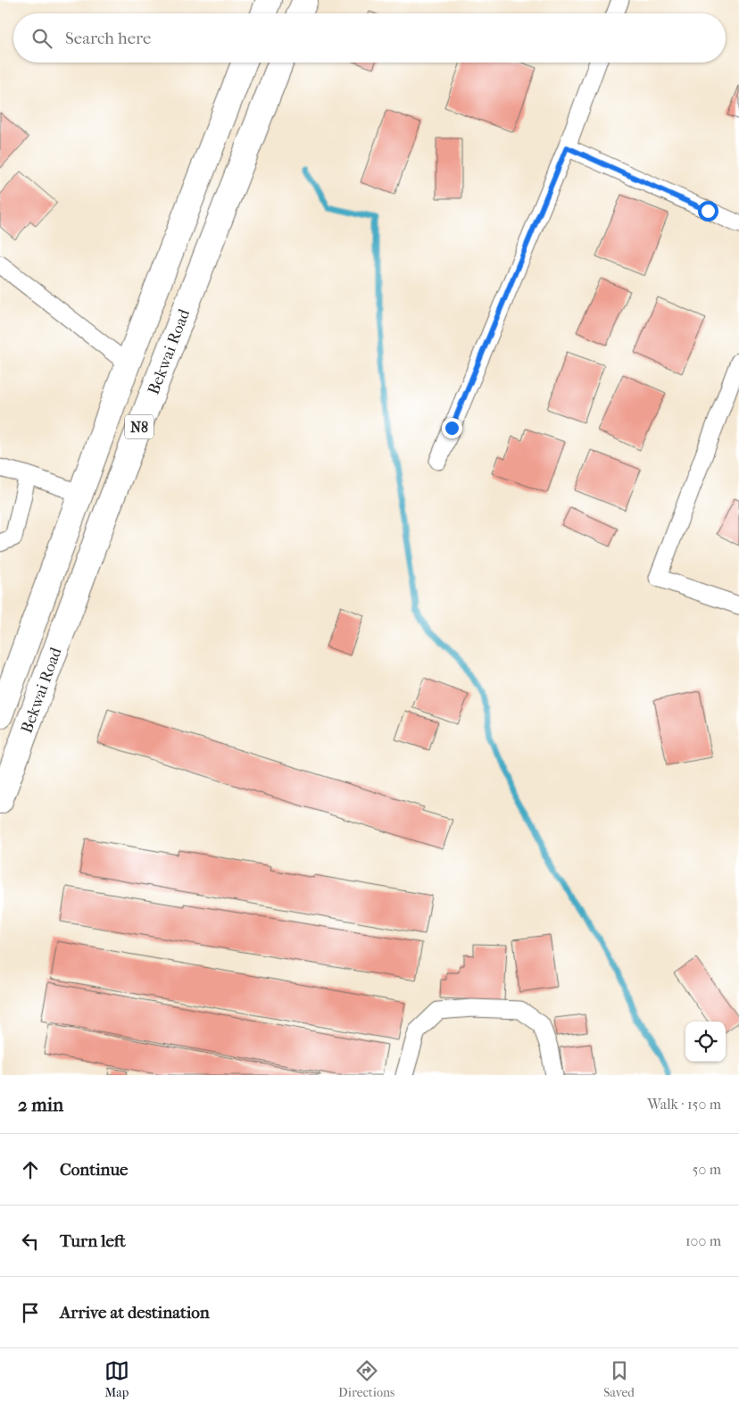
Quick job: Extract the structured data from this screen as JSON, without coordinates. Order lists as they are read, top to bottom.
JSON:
{
  "streets": {
    "highway": ["Bekwai Road", "N8"]
  },
  "page": {
    "search": "Search here",
    "heading": ["2 min", "Walk · 150 m"],
    "list": [
      ["Continue", "50 m"],
      ["Turn left", "100 m"],
      "Arrive at destination"
    ],
    "nav": ["Map", "Directions", "Saved"]
  }
}
